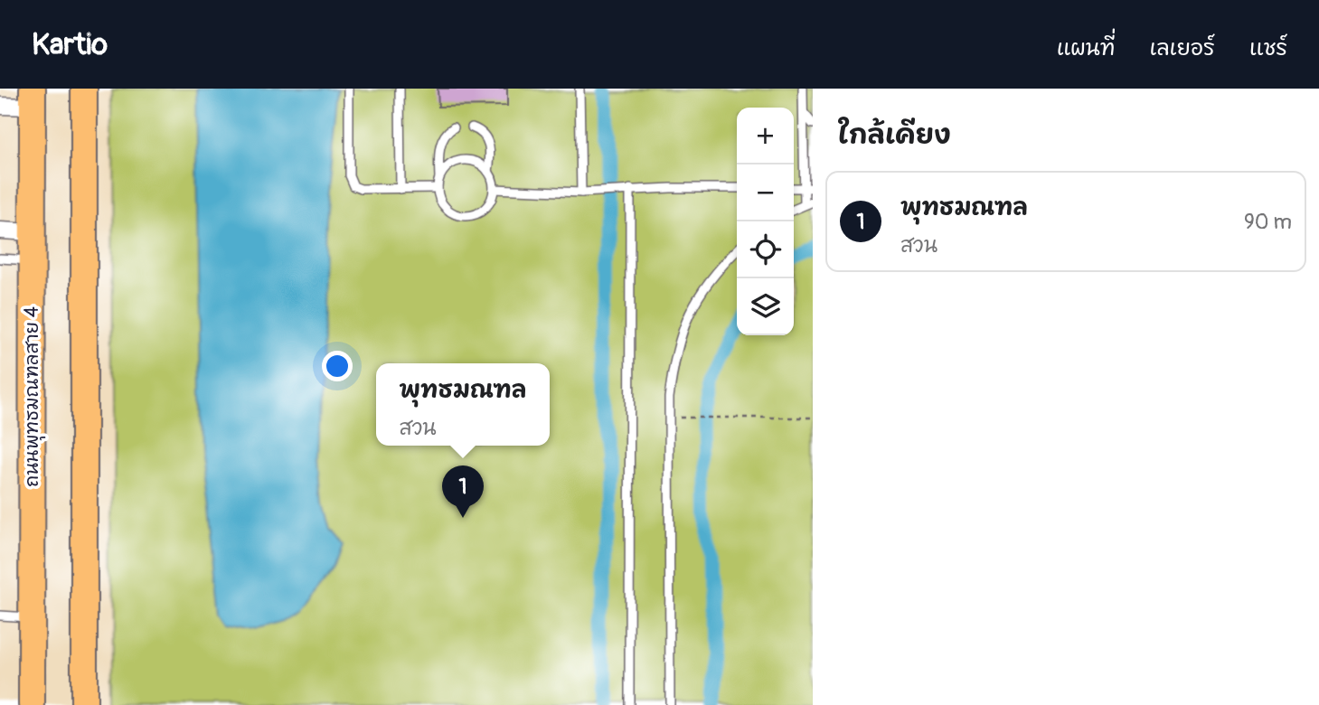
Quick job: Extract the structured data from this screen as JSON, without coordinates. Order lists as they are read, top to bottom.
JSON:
{
  "streets": {
    "main road": ["ถนนพุทธมณฑลสาย 4"]
  },
  "page": {
    "header": "Kartio",
    "nav": ["แผนที่", "เลเยอร์", "แชร์"],
    "heading": "ใกล้เคียง",
    "map_buttons": ["+", "−"],
    "list": [
      {
        "mark": "1",
        "name": "พุทธมณฑล",
        "note": "สวน",
        "value": "90 m"
      }
    ],
    "popup": ["พุทธมณฑล", "สวน"],
    "pins": "1"
  }
}
